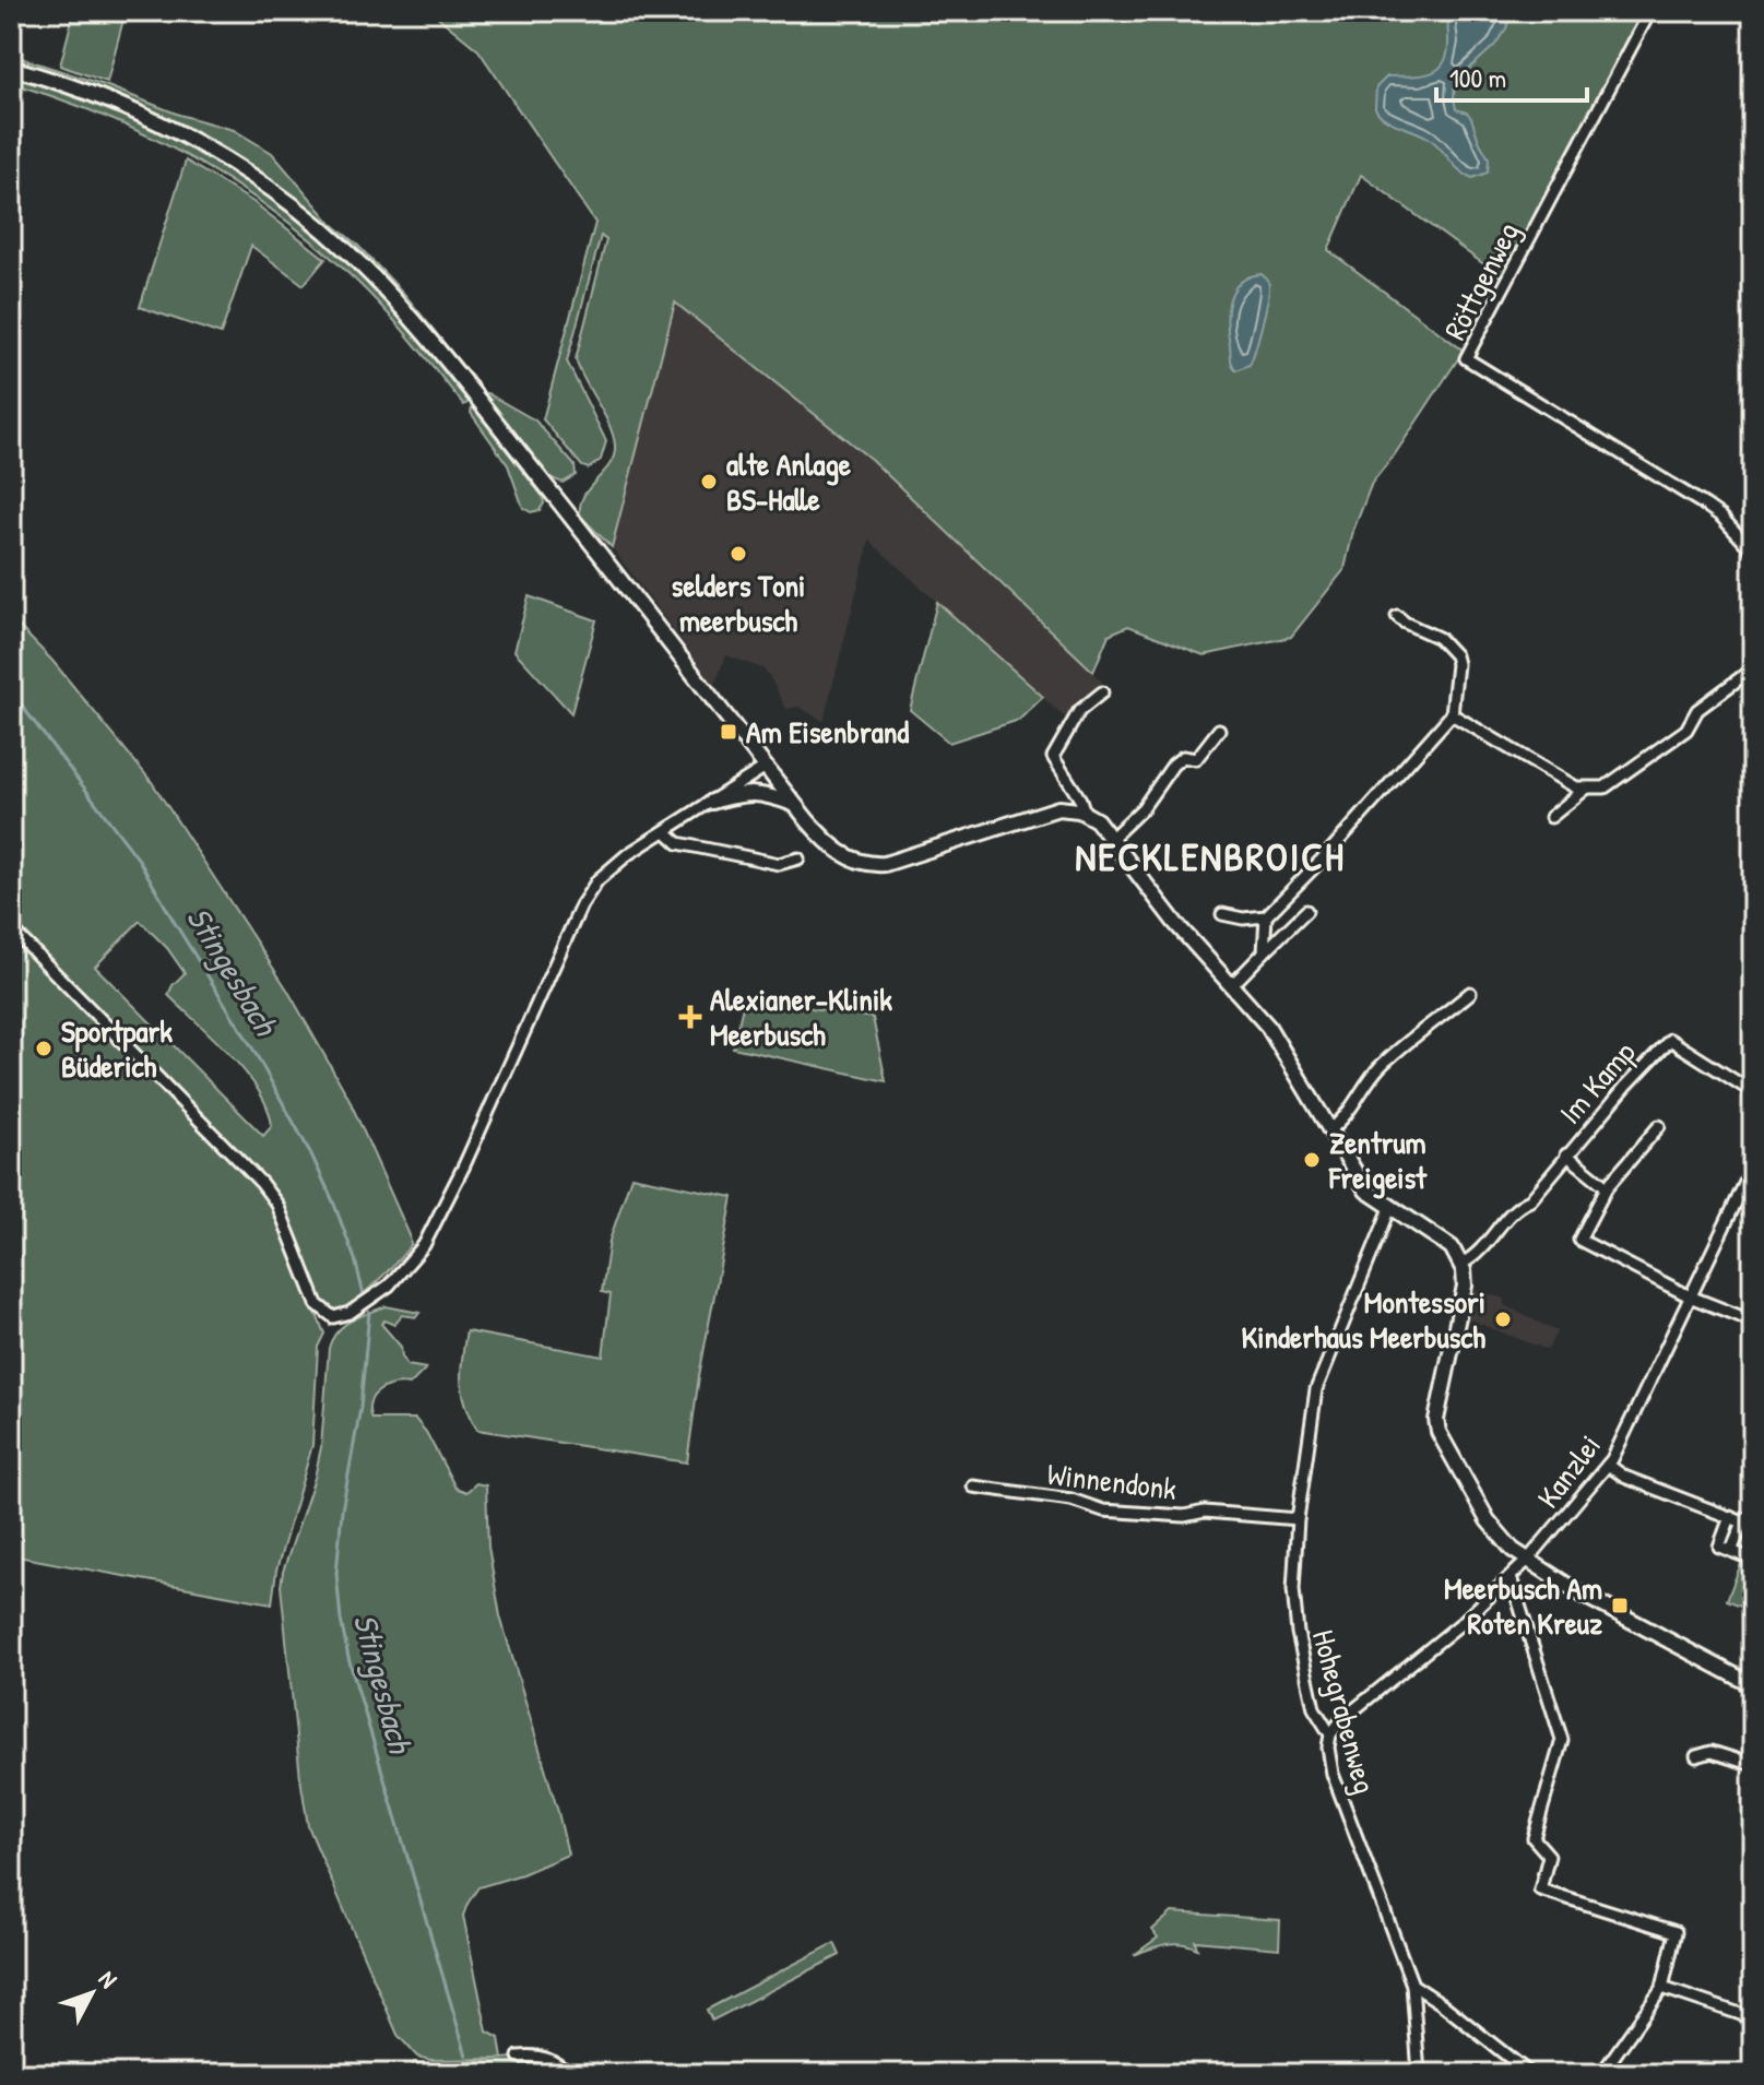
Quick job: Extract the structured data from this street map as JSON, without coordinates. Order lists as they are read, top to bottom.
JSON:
{
  "streets": {
    "street": [
      "Röttgenweg",
      "Im Kamp",
      "Kanzlei",
      "Winnendonk",
      "Hohegrabenweg"
    ]
  },
  "crossings": [
    ["Kanzlei", "Hohegrabenweg"],
    ["Winnendonk", "Hohegrabenweg"]
  ],
  "districts": ["NECKLENBROICH"],
  "water": ["Stingesbach"],
  "places": {
    "other": [
      "alte Anlage BS-Halle",
      "selders Toni meerbusch",
      "Sportpark Büderich",
      "Zentrum Freigeist",
      "Montessori Kinderhaus Meerbusch"
    ],
    "transit": ["Am Eisenbrand", "Meerbusch Am Roten Kreuz"],
    "health": ["Alexianer-Klinik Meerbusch"]
  },
  "scale_bar": "100 m",
  "north": "top right"
}
